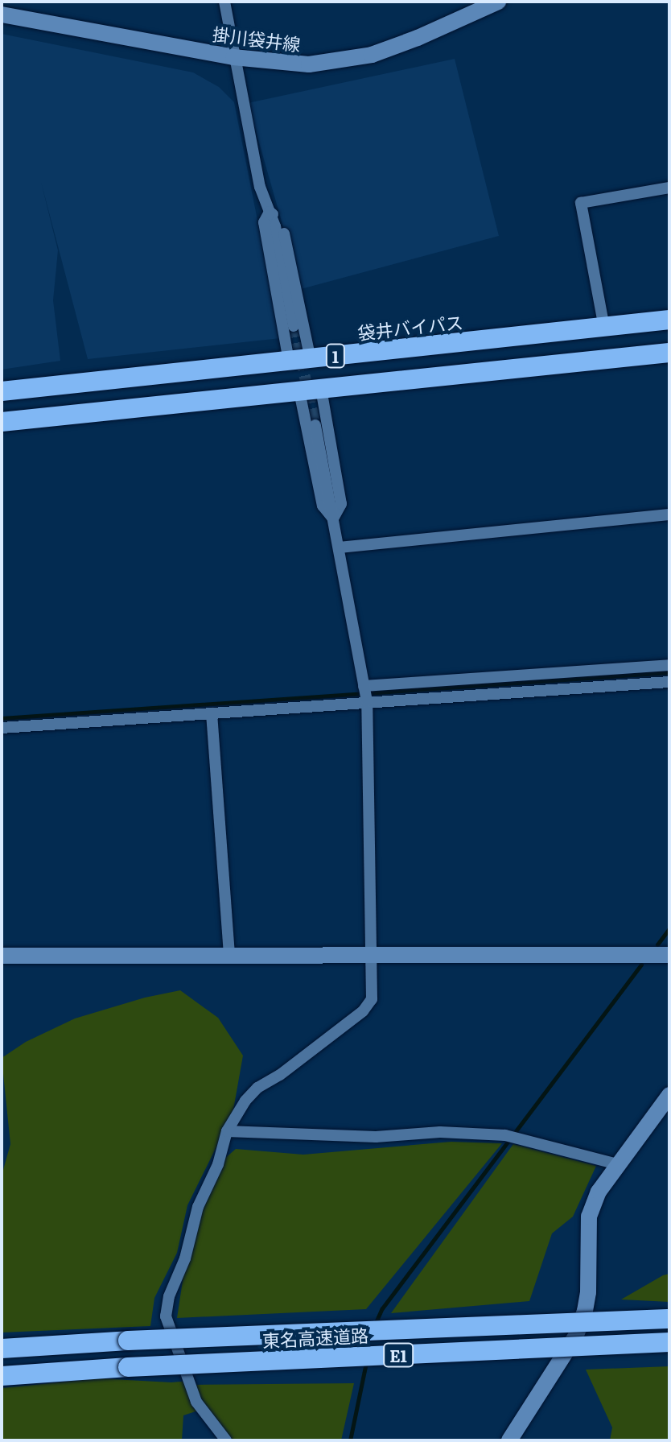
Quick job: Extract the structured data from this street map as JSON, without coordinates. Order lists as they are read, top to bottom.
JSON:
{
  "streets": {
    "highway": [
      "袋井バイパス",
      "1",
      "東名高速道路",
      "E1"
    ],
    "street": ["掛川袋井線"]
  }
}
